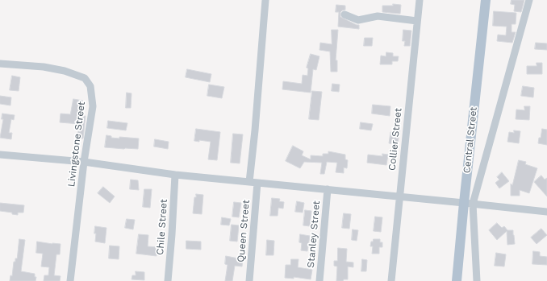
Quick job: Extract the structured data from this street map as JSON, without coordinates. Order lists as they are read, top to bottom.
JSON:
{
  "streets": {
    "main road": ["Central Street"],
    "street": [
      "Collier Street",
      "Livingstone Street",
      "Chile Street",
      "Queen Street",
      "Stanley Street"
    ]
  }
}
